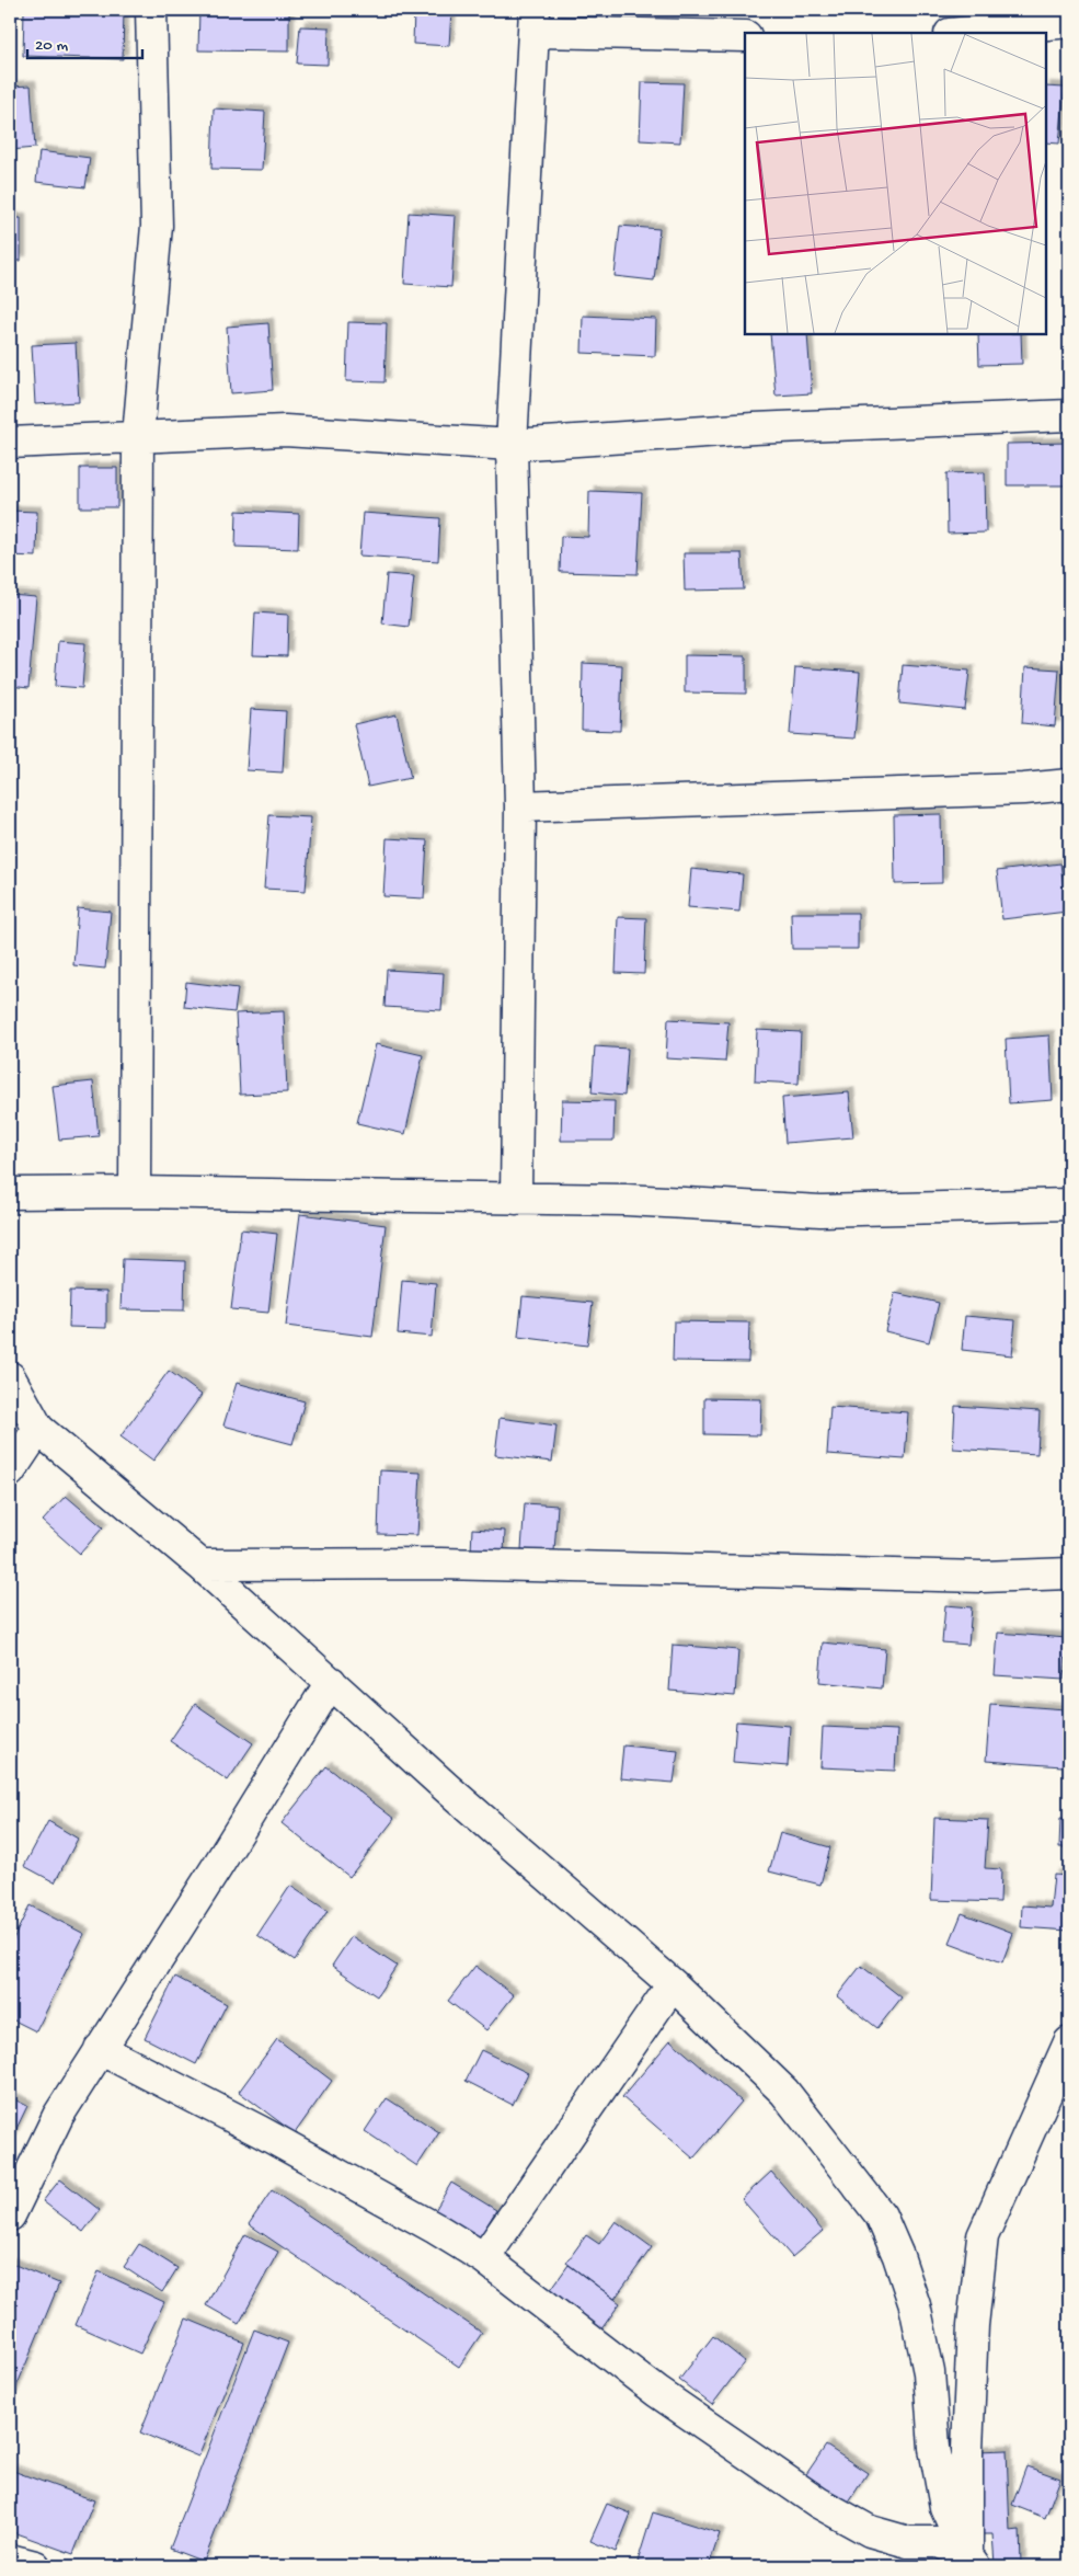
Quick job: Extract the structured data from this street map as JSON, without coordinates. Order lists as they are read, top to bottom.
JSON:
{
  "scale_bar": "20 m"
}
